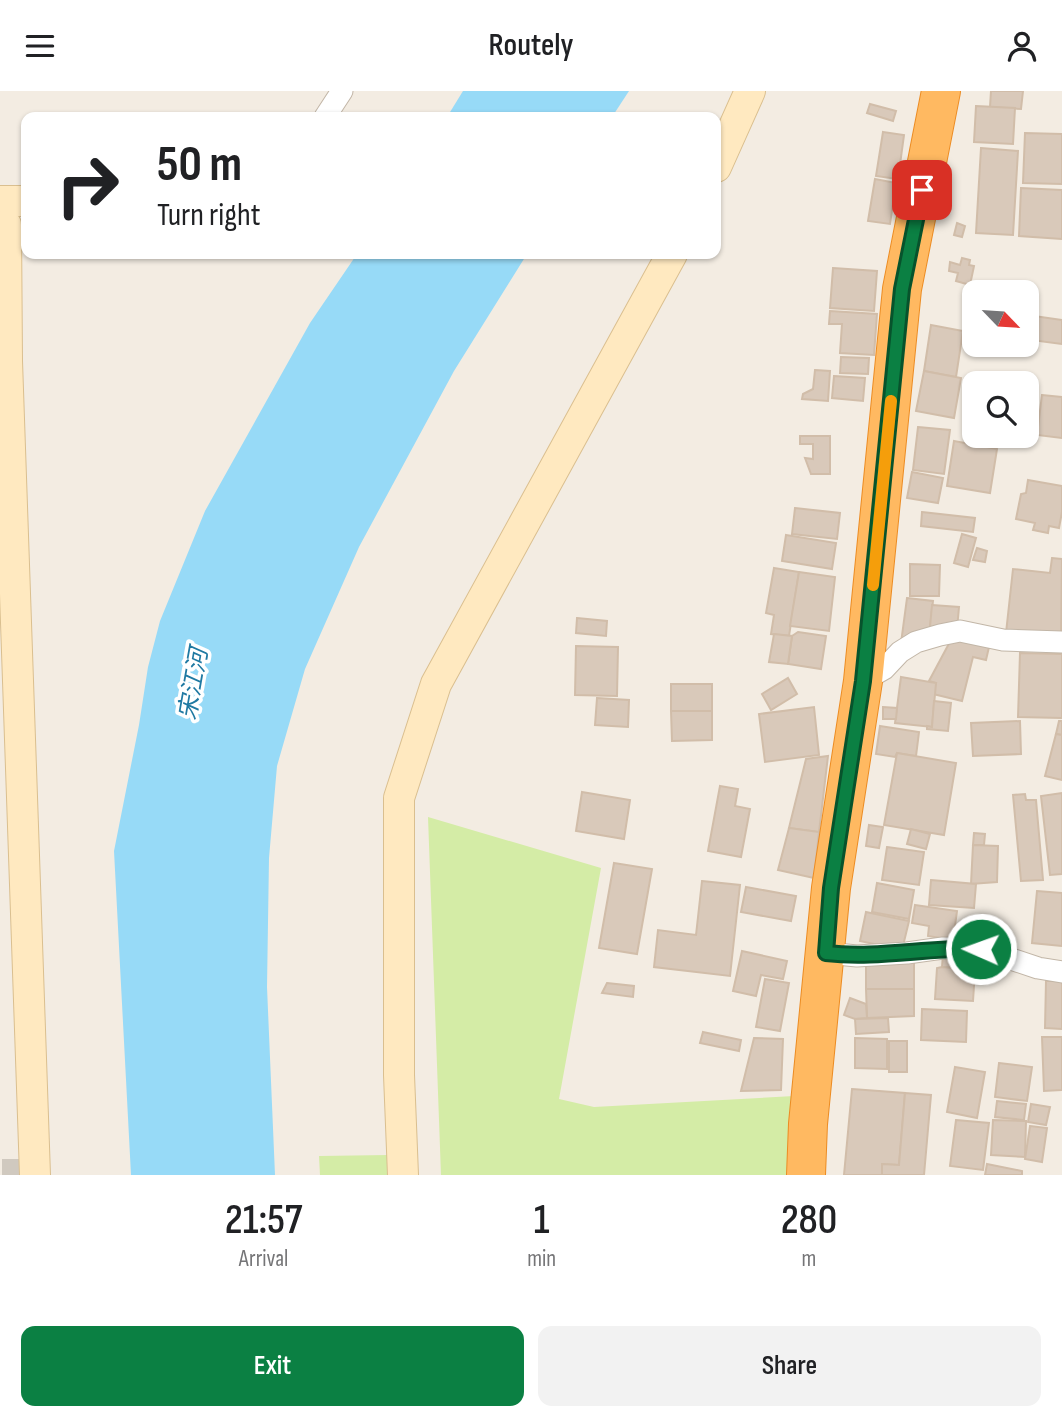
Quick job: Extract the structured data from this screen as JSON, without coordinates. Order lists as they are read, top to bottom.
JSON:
{
  "water": ["宋江河"],
  "north": "bottom right",
  "page": {
    "header": "Routely",
    "turn": ["50 m", "Turn right"],
    "eta": [
      "21:57",
      "Arrival",
      "1",
      "min",
      "280",
      "m"
    ],
    "buttons": ["Exit", "Share"]
  }
}
